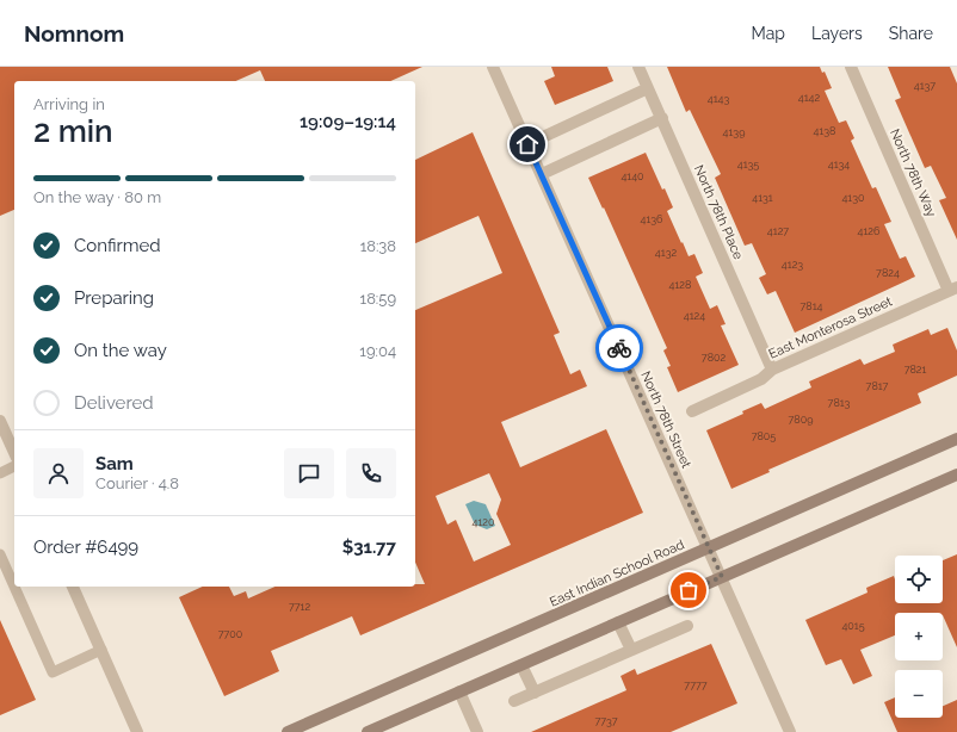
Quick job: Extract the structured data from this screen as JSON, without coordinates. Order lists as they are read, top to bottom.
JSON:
{
  "streets": {
    "main road": ["East Indian School Road"],
    "street": [
      "North 78th Way",
      "North 78th Place",
      "East Monterosa Street",
      "North 78th Street"
    ]
  },
  "crossings": [
    ["North 78th Way", "East Monterosa Street"],
    ["North 78th Place", "East Monterosa Street"],
    ["North 78th Street", "East Indian School Road"]
  ],
  "house_numbers": [
    "4137",
    "4142",
    "4143",
    "4138",
    "4139",
    "4135",
    "4134",
    "4140",
    "4131",
    "4130",
    "4136",
    "4127",
    "4126",
    "4132",
    "4123",
    "7824",
    "4128",
    "7814",
    "4124",
    "7802",
    "7821",
    "7817",
    "7813",
    "7809",
    "7805",
    "4120",
    "7712",
    "4015",
    "7700",
    "7777",
    "7737"
  ],
  "page": {
    "header": "Nomnom",
    "nav": ["Map", "Layers", "Share"],
    "heading": ["2 min", "Arriving in", "19:09–19:14"],
    "panel": [
      "Sam",
      "Courier · 4.8",
      "Order #6499",
      "$31.77"
    ],
    "bar": "On the way · 80 m",
    "list": [
      ["Confirmed", "18:38"],
      ["Preparing", "18:59"],
      ["On the way", "19:04"],
      "Delivered"
    ],
    "map_buttons": ["+", "−"]
  }
}
